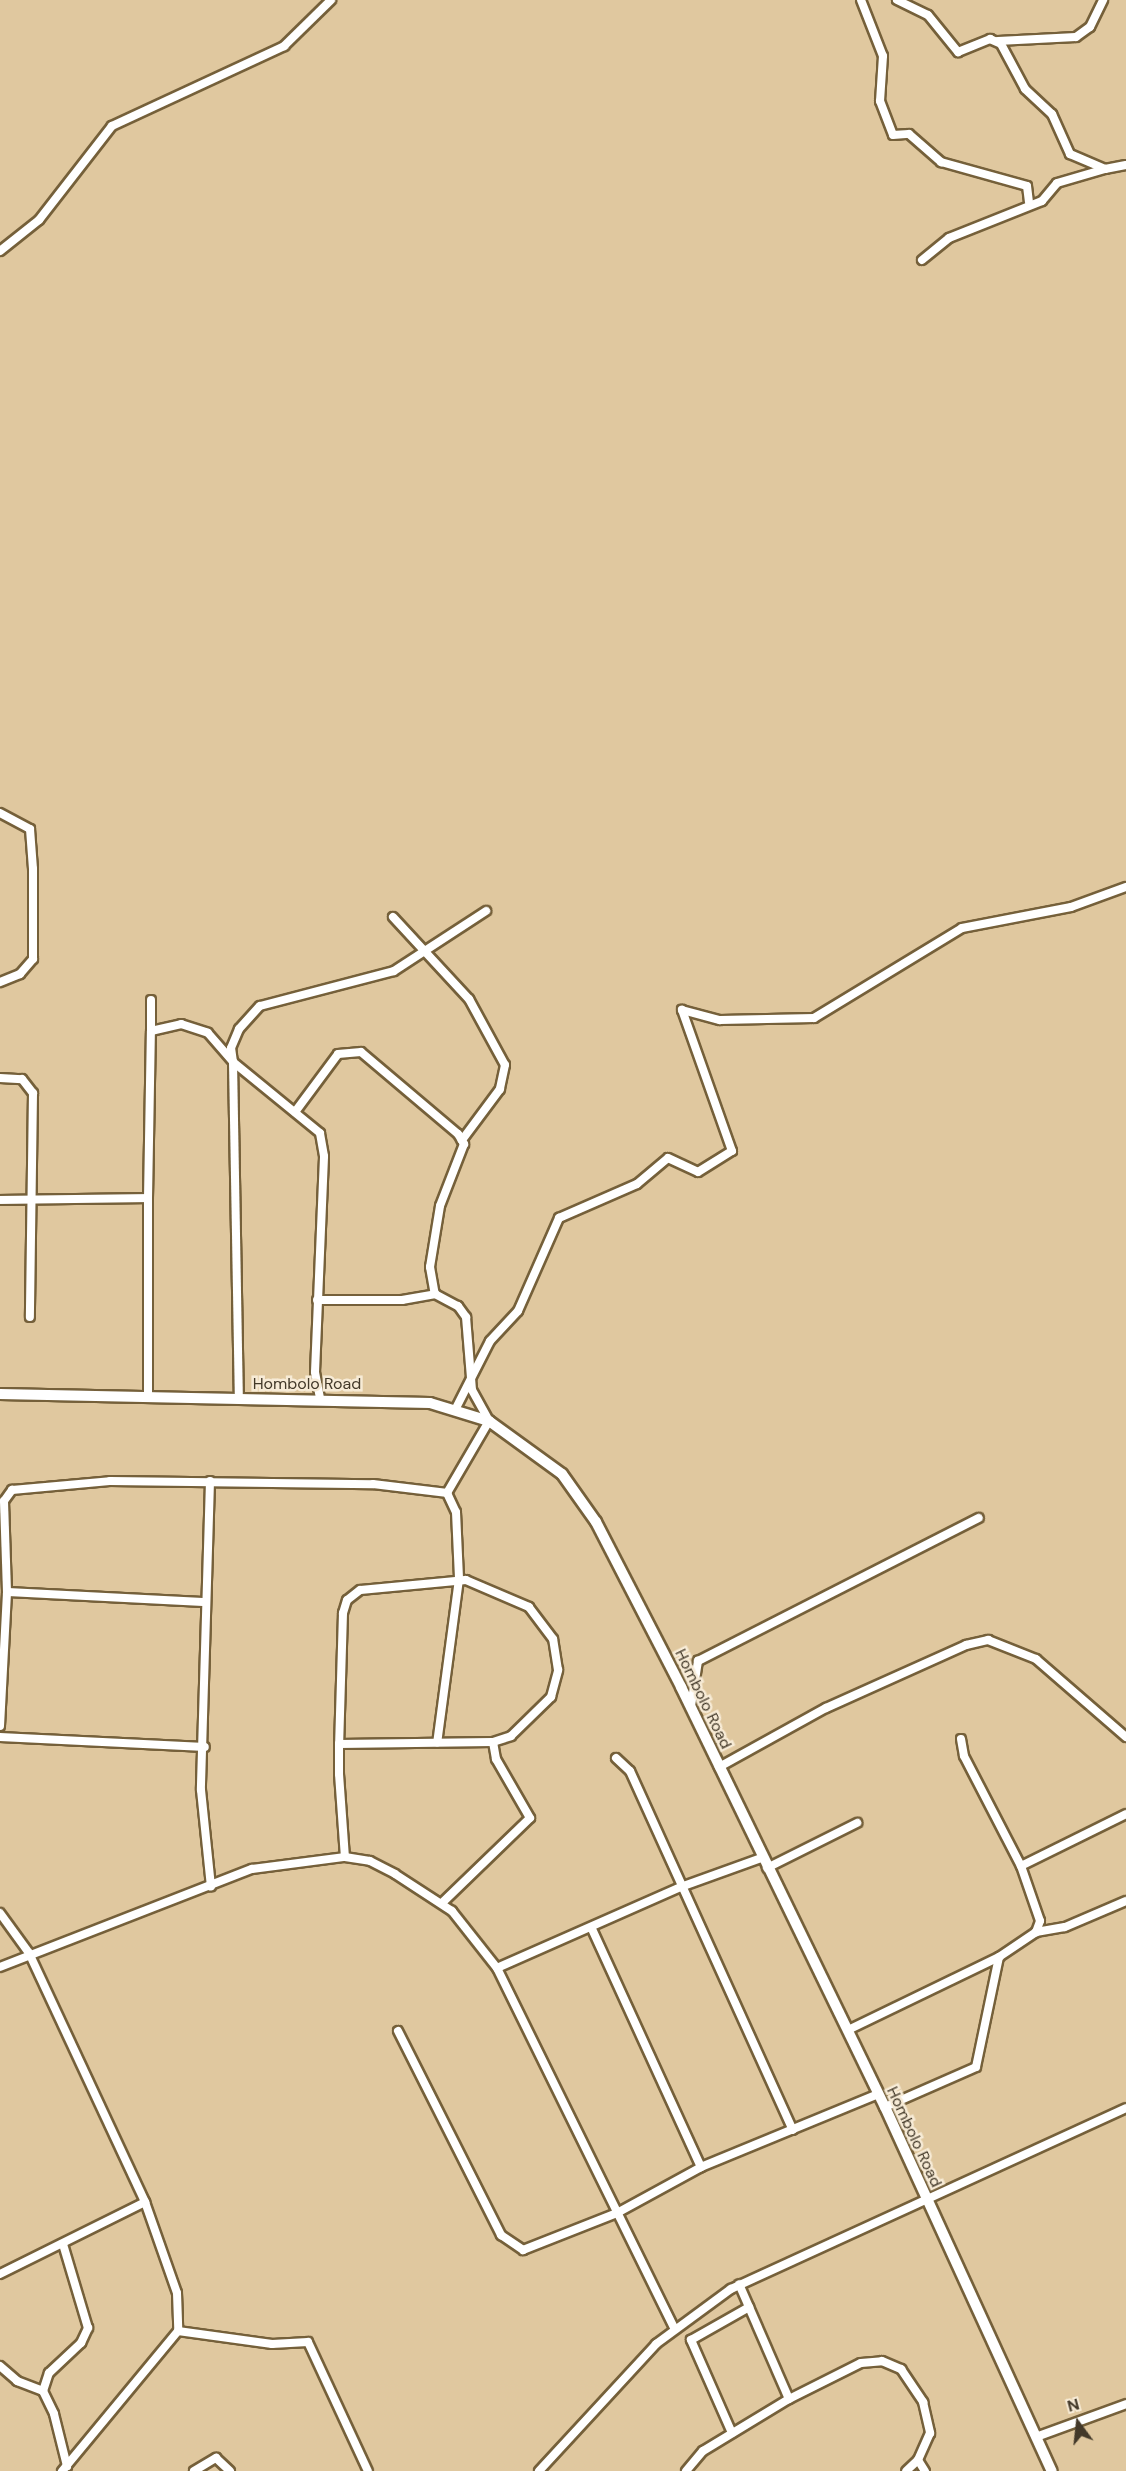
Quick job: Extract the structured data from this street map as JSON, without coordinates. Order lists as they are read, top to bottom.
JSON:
{
  "streets": {
    "street": ["Hombolo Road"]
  },
  "north": "top"
}
